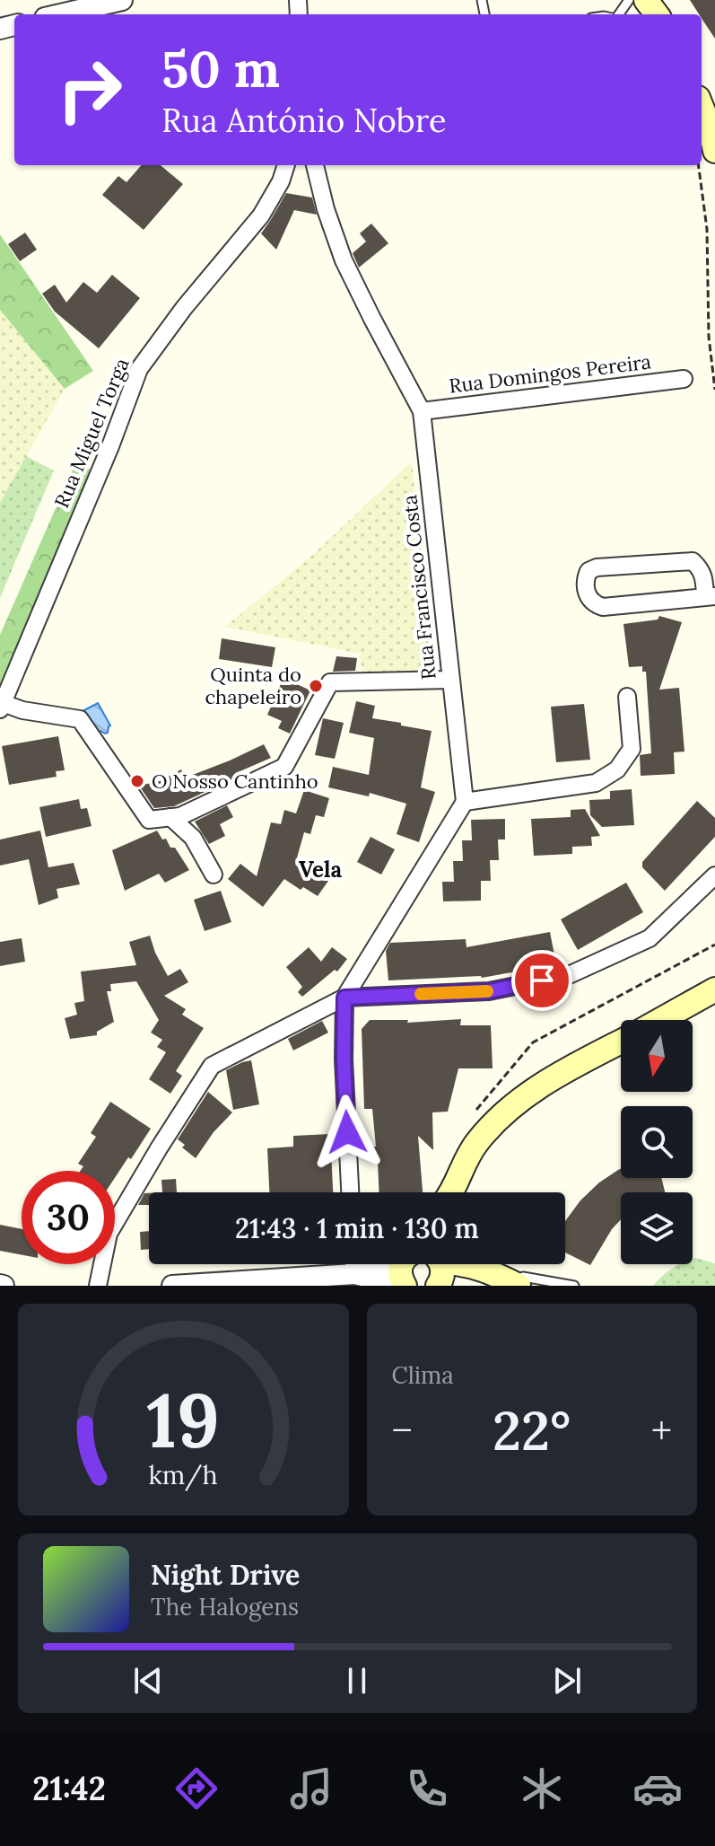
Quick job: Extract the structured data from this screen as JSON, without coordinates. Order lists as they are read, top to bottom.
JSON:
{
  "streets": {
    "street": ["Rua Domingos Pereira", "Rua Miguel Torga", "Rua Francisco Costa"]
  },
  "crossings": [
    ["Rua Domingos Pereira", "Rua Francisco Costa"]
  ],
  "districts": ["Vela"],
  "places": ["Quinta do chapeleiro", "O Nosso Cantinho"],
  "north": "bottom",
  "page": {
    "turn": ["50 m", "Rua António Nobre"],
    "limit": "30",
    "trip": "21:43 · 1 min · 130 m",
    "tile": "Clima",
    "heat": ["−", "22°", "+"],
    "song": ["Night Drive", "The Halogens"],
    "tabs": "21:42",
    "gauge": ["19", "km/h"]
  }
}
